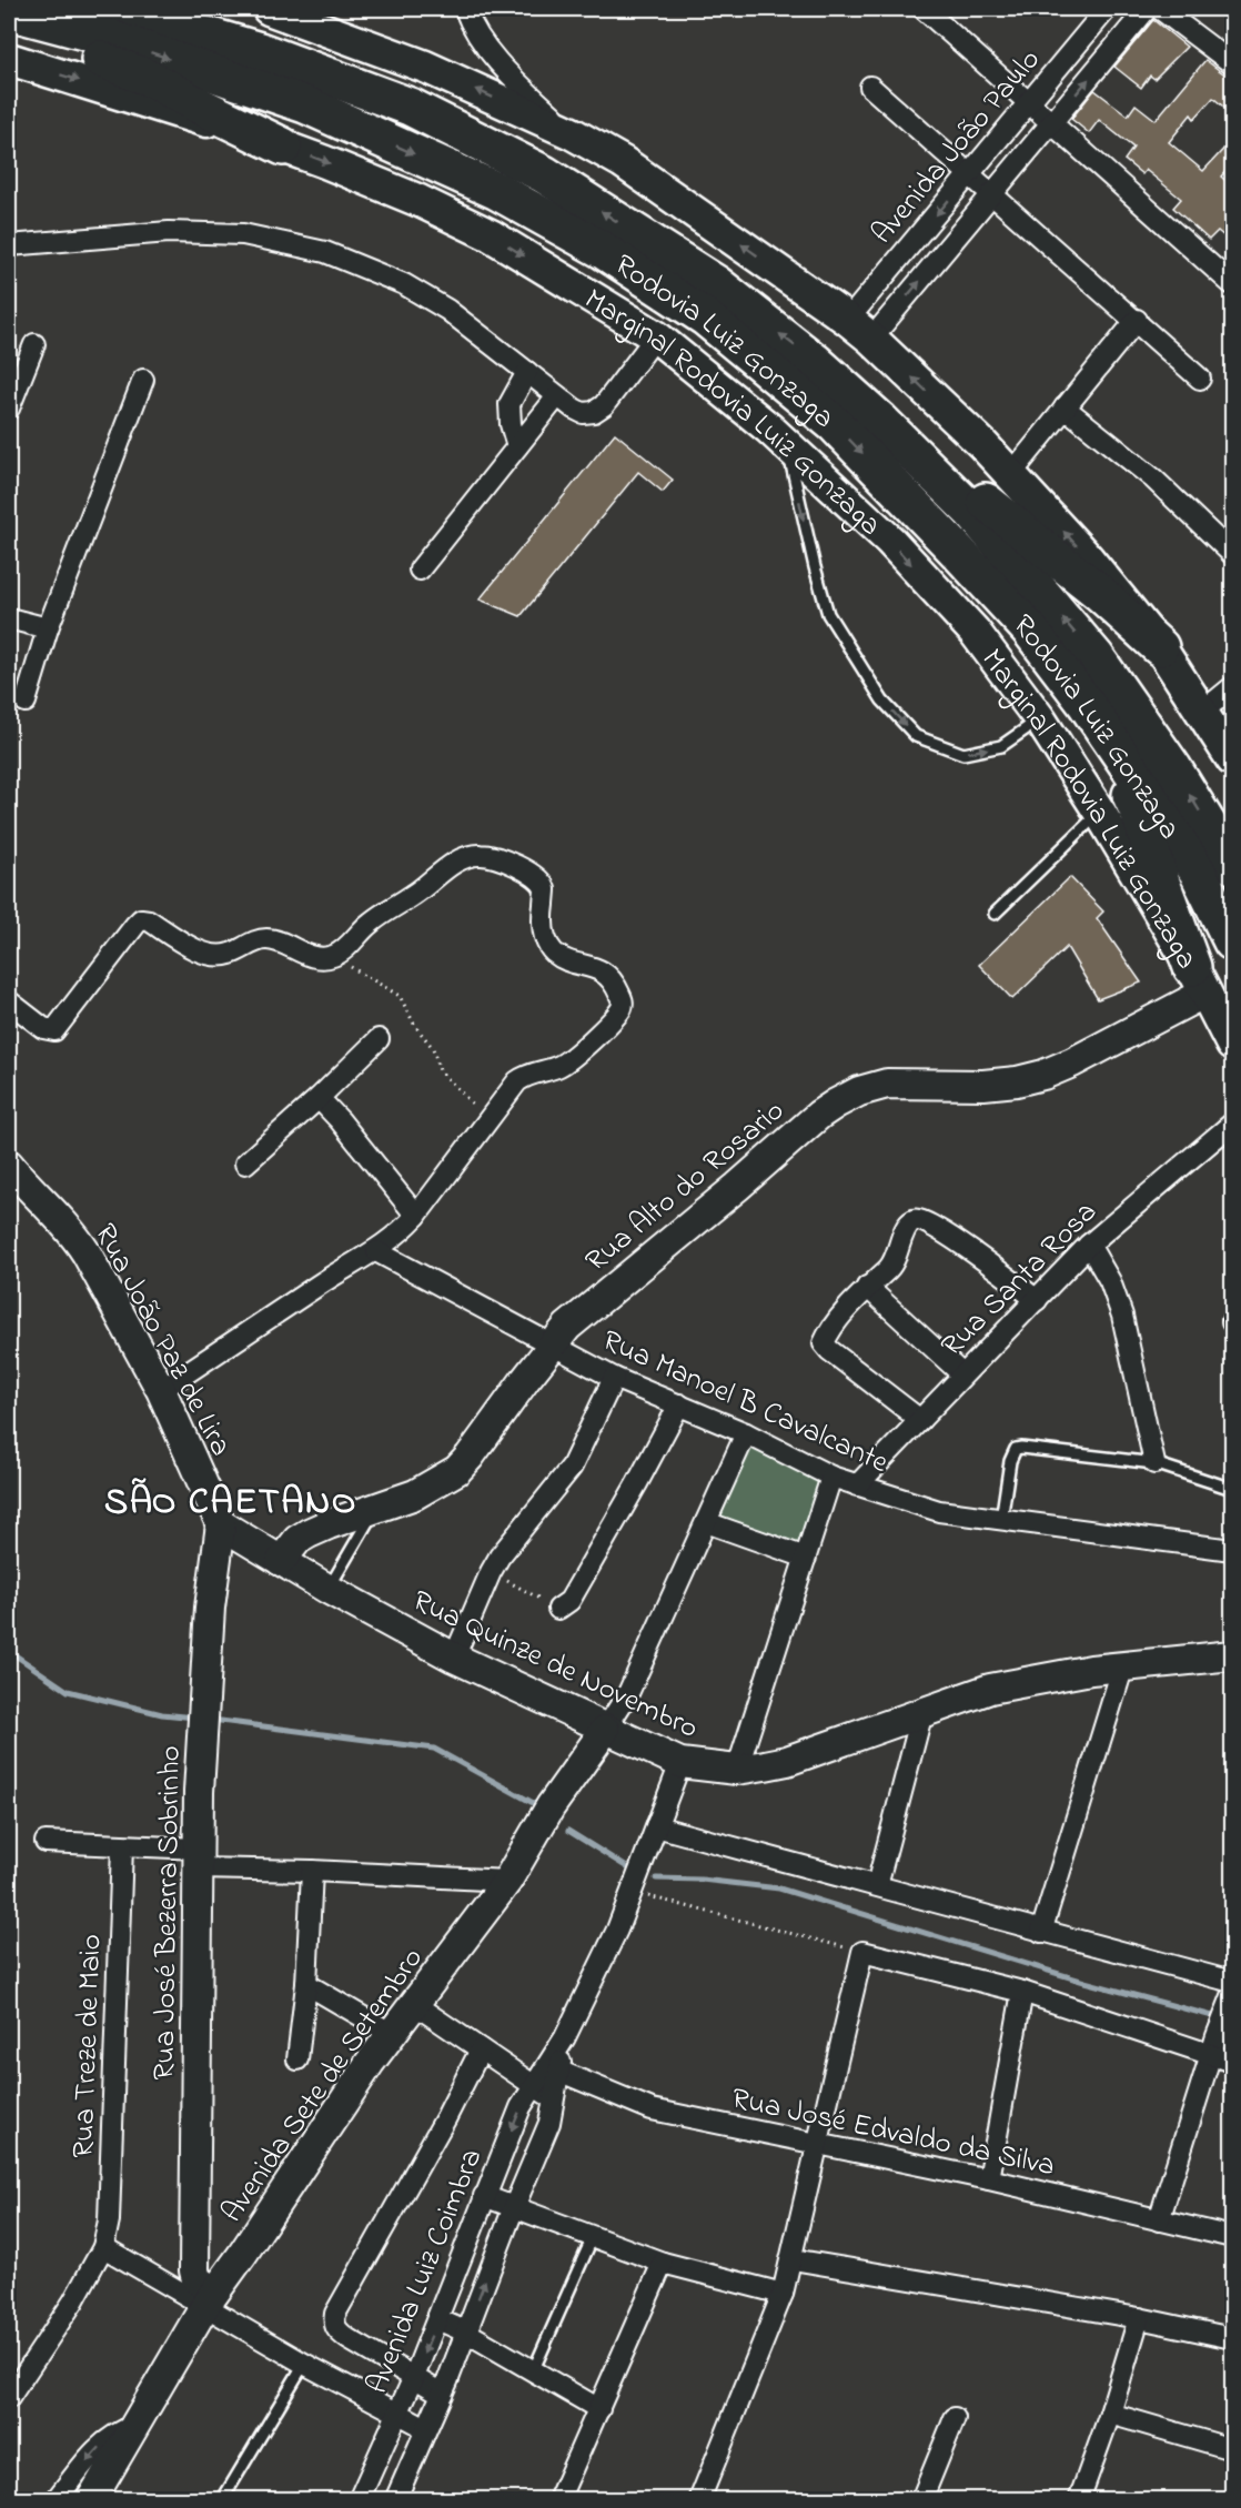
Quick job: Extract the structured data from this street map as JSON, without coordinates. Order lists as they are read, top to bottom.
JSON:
{
  "streets": {
    "highway": ["Rodovia Luiz Gonzaga"],
    "main road": ["Marginal Rodovia Luiz Gonzaga"],
    "street": [
      "Avenida João Paulo",
      "Rua Alto do Rosario",
      "Rua Santa Rosa",
      "Rua João Paz de Lira",
      "Rua Manoel B Cavalcante",
      "Rua Quinze de Novembro",
      "Rua José Bezerra Sobrinho",
      "Rua Treze de Maio",
      "Avenida Sete de Setembro",
      "Rua José Edvaldo da Silva",
      "Avenida Luiz Coimbra"
    ]
  },
  "crossings": [
    ["Marginal Rodovia Luiz Gonzaga", "Rua Alto do Rosario"],
    ["Rua Alto do Rosario", "Rua Manoel B Cavalcante"],
    ["Rua Alto do Rosario", "Rua Quinze de Novembro"],
    ["Rua Santa Rosa", "Rua Manoel B Cavalcante"],
    ["Rua João Paz de Lira", "Rua Quinze de Novembro"],
    ["Rua João Paz de Lira", "Rua José Bezerra Sobrinho"],
    ["Rua Quinze de Novembro", "Rua José Bezerra Sobrinho"],
    ["Rua Quinze de Novembro", "Avenida Sete de Setembro"],
    ["Rua José Bezerra Sobrinho", "Avenida Sete de Setembro"],
    ["Rua José Edvaldo da Silva", "Avenida Luiz Coimbra"]
  ],
  "districts": ["SÃO CAETANO"]
}
